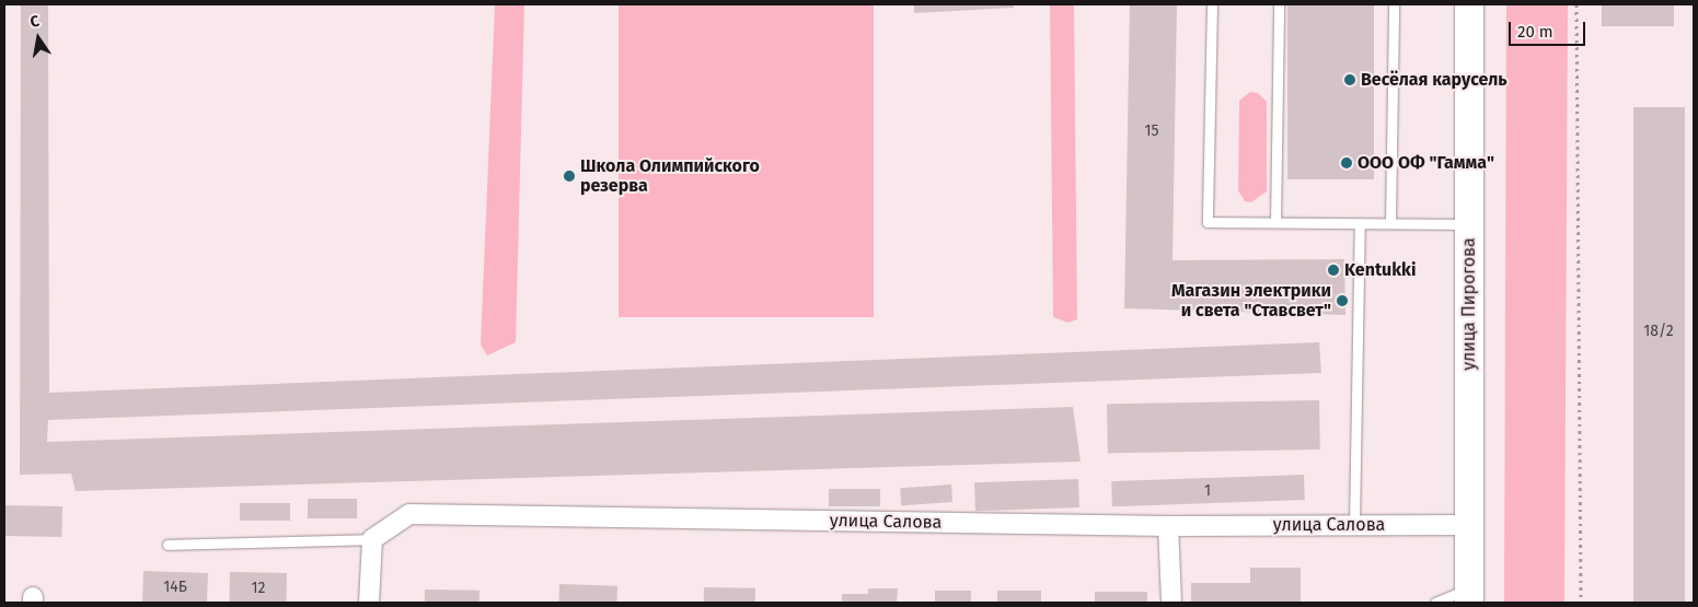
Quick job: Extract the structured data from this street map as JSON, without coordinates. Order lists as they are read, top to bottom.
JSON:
{
  "streets": {
    "main road": ["улица Пирогова"],
    "street": ["улица Салова"]
  },
  "crossings": [
    ["улица Пирогова", "улица Салова"]
  ],
  "places": [
    "Весёлая карусель",
    "ООО ОФ \"Гамма\"",
    "Школа Олимпийского резерва",
    "Kentukki",
    "Магазин электрики и света \"Ставсвет\""
  ],
  "house_numbers": [
    "15",
    "18/2",
    "1",
    "14Б",
    "12"
  ],
  "scale_bar": "20 m",
  "north": "top"
}
